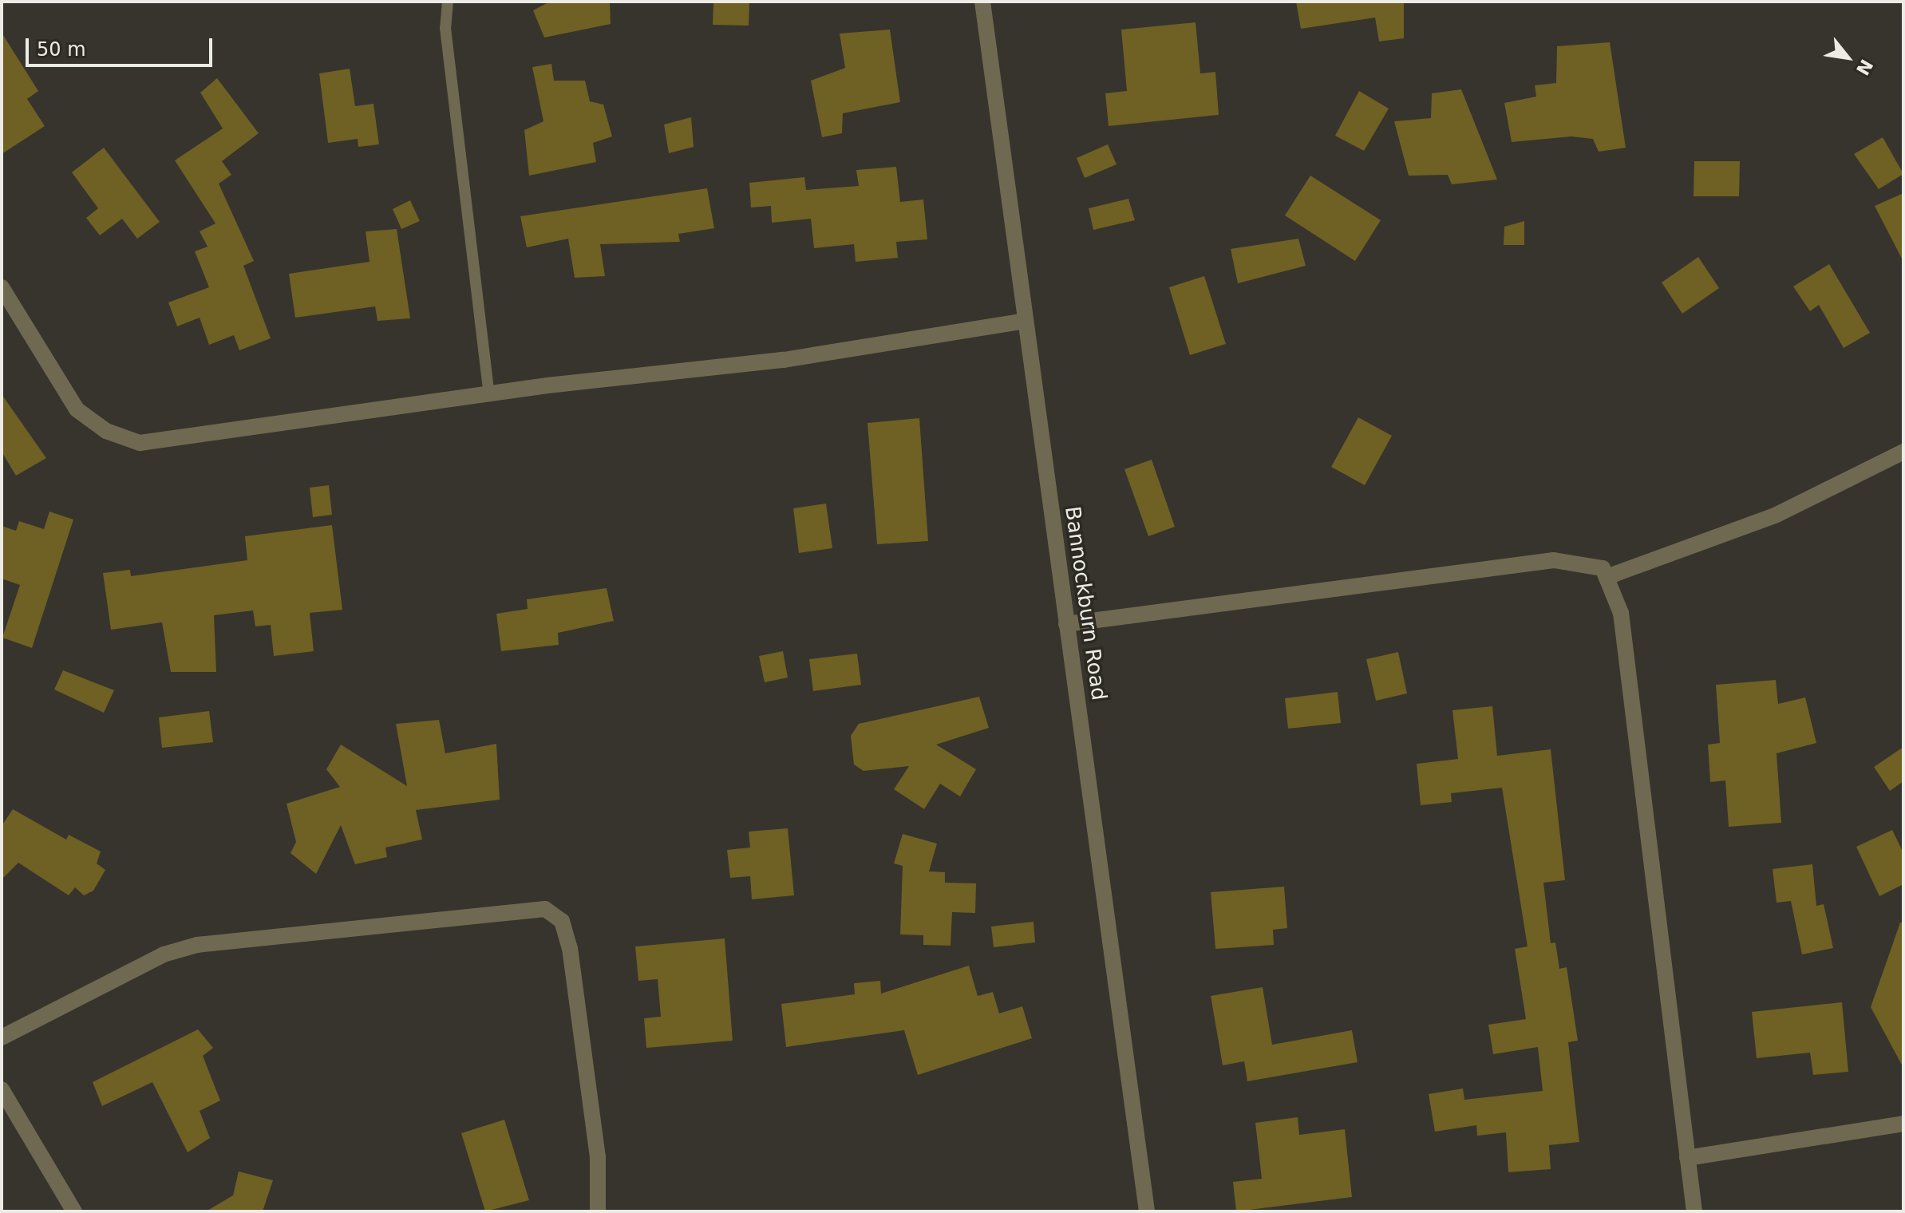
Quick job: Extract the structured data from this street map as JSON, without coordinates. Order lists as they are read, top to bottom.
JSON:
{
  "streets": {
    "street": ["Bannockburn Road"]
  },
  "scale_bar": "50 m",
  "north": "bottom right"
}
